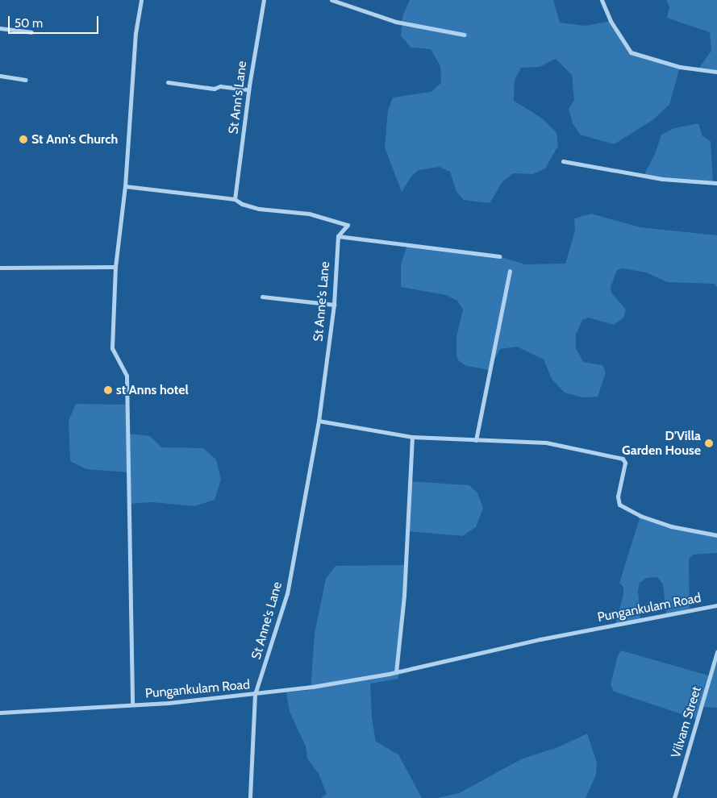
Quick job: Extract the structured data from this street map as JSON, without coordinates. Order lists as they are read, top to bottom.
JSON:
{
  "streets": {
    "street": [
      "St Ann's Lane",
      "St Anne's Lane",
      "Pungankulam Road",
      "Vilvam Street"
    ]
  },
  "crossings": [
    ["St Ann's Lane", "St Anne's Lane"],
    ["St Anne's Lane", "Pungankulam Road"]
  ],
  "places": ["St Ann's Church", "st Anns hotel", "D'Villa Garden House"],
  "scale_bar": "50 m"
}
